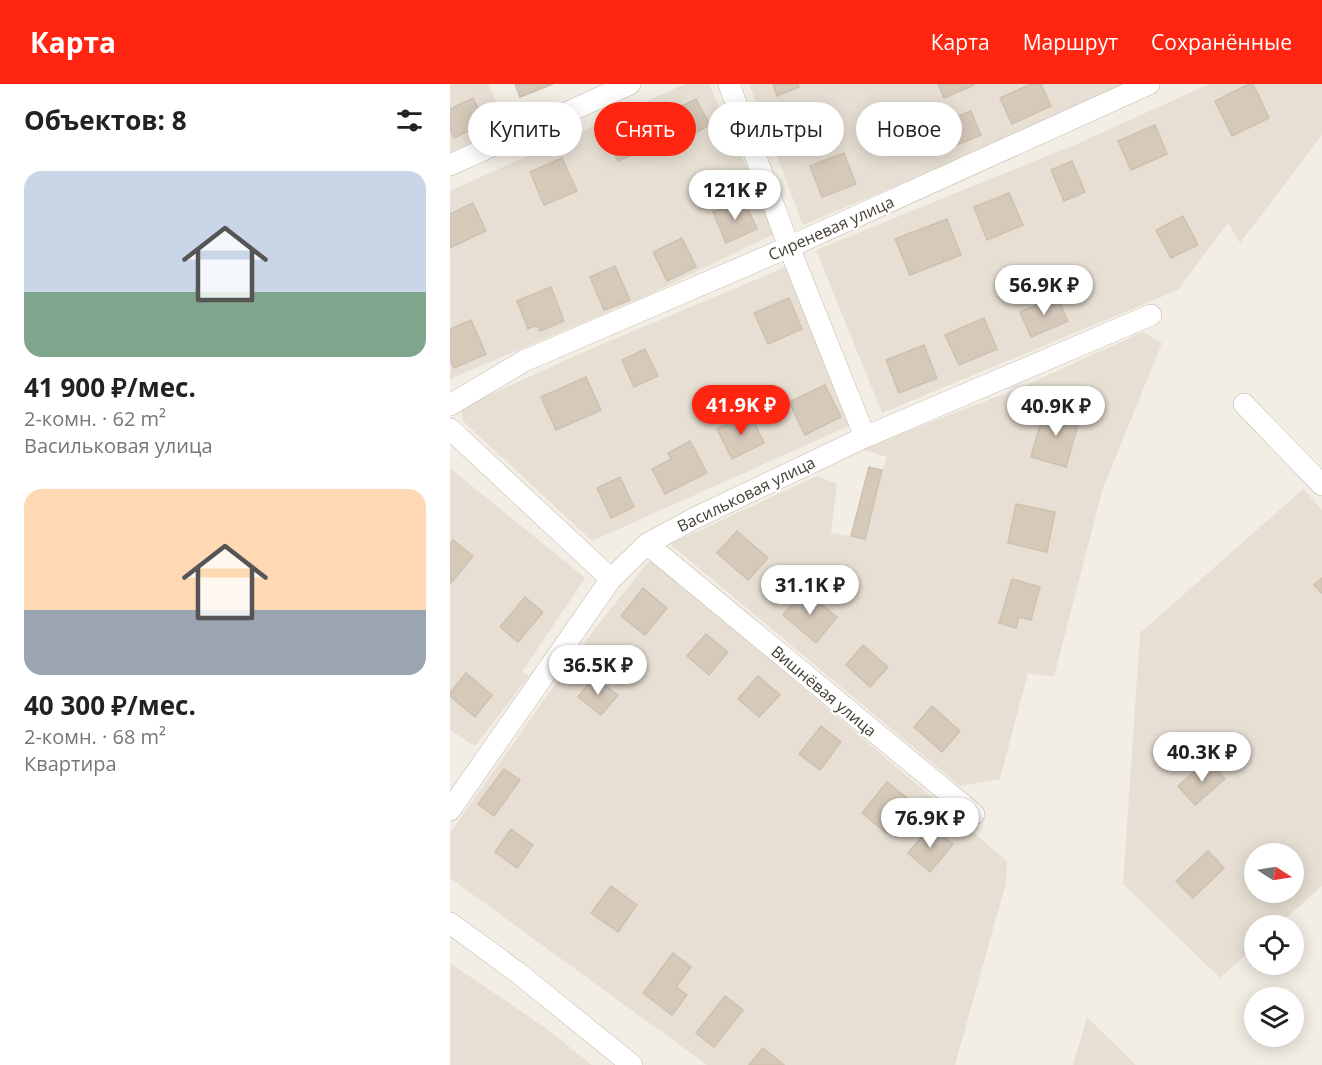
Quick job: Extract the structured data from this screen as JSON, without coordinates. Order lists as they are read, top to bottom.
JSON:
{
  "streets": {
    "street": ["Сиреневая улица", "Васильковая улица", "Вишнёвая улица"]
  },
  "crossings": [
    ["Васильковая улица", "Вишнёвая улица"]
  ],
  "north": "right",
  "page": {
    "header": "Карта",
    "nav": ["Карта", "Маршрут", "Сохранённые"],
    "heading": "Объектов: 8",
    "chip": [
      "Купить",
      "Снять",
      "Фильтры",
      "Новое"
    ],
    "list": [
      {
        "name": "41 900 ₽/мес.",
        "note": "2-комн. · 62 m² · Васильковая улица"
      },
      {
        "name": "40 300 ₽/мес.",
        "note": "2-комн. · 68 m² · Квартира"
      }
    ],
    "price": [
      "121K ₽",
      "56.9K ₽",
      "41.9K ₽",
      "40.9K ₽",
      "31.1K ₽",
      "36.5K ₽",
      "40.3K ₽",
      "76.9K ₽"
    ]
  }
}
